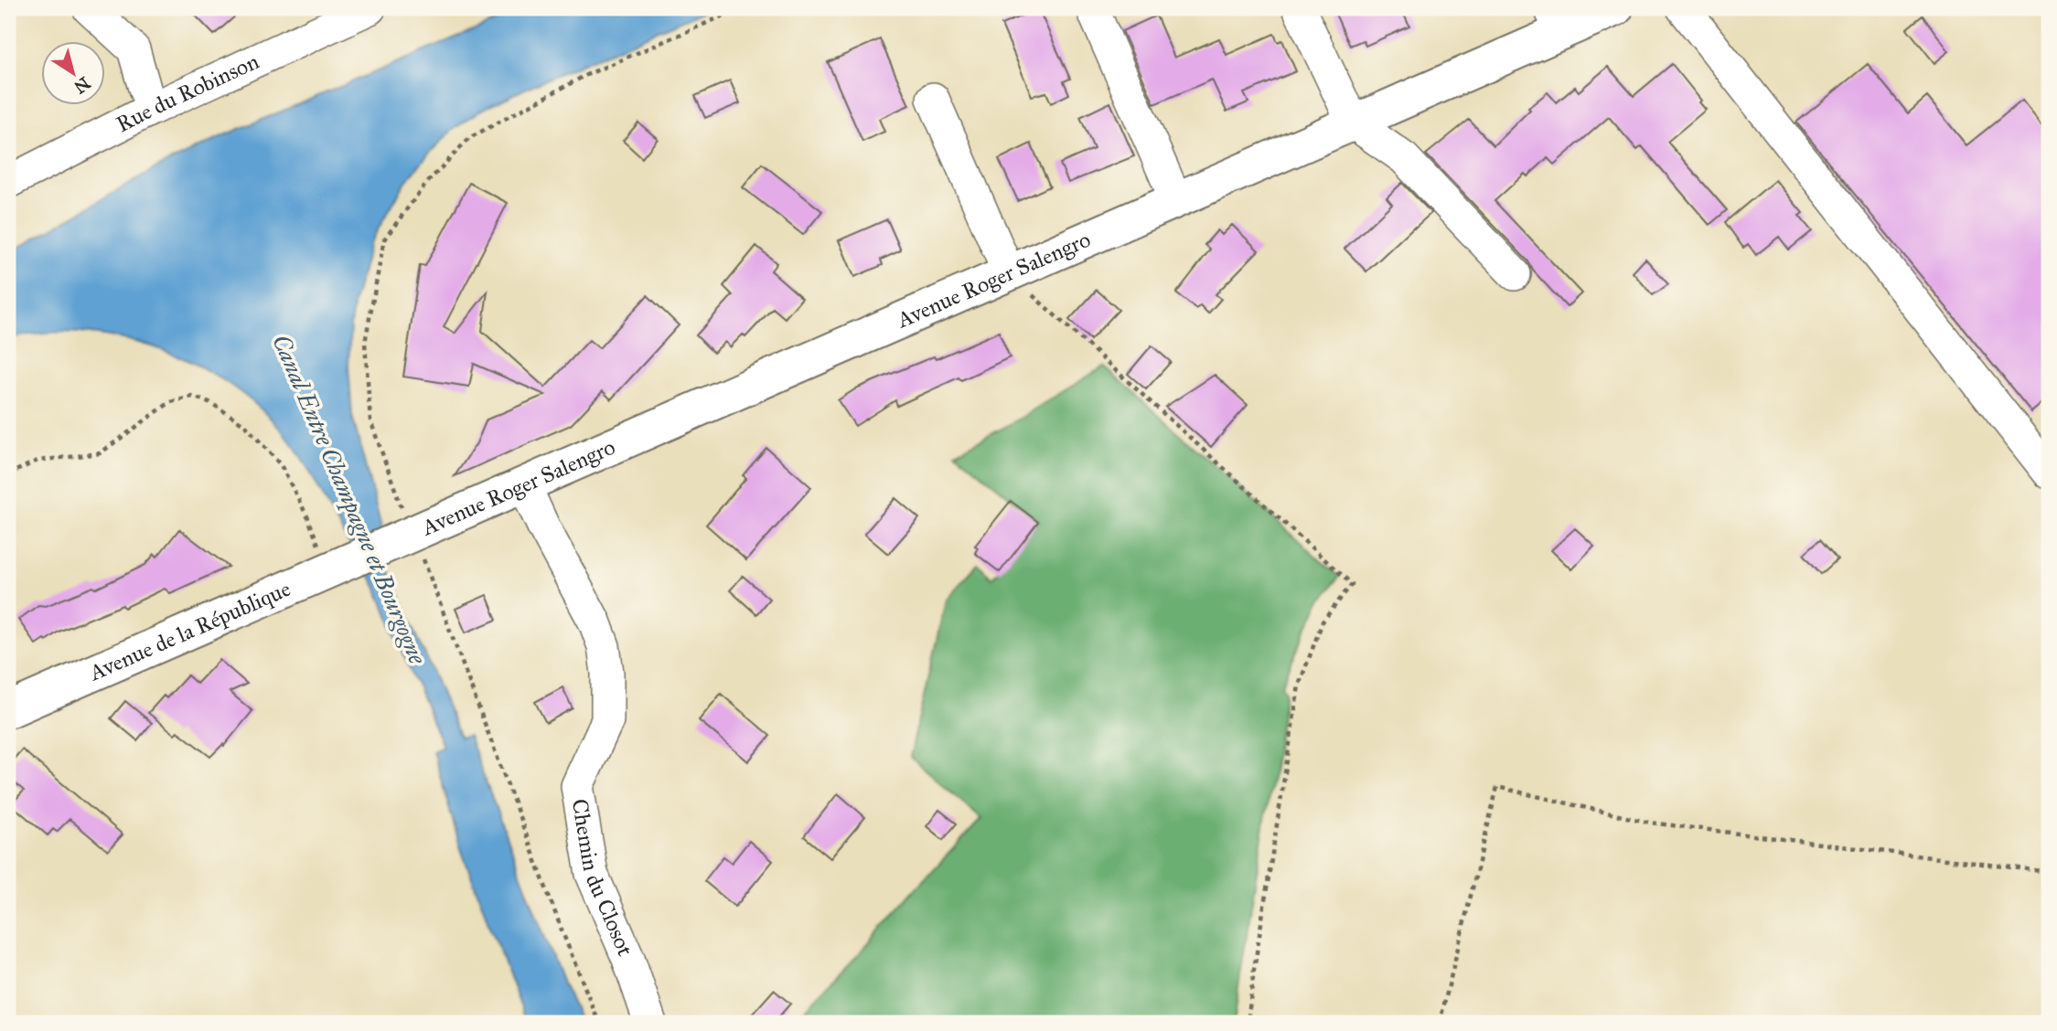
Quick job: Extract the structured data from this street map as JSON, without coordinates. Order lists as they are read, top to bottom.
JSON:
{
  "streets": {
    "main road": ["Avenue Roger Salengro", "Avenue de la République"],
    "street": ["Rue du Robinson", "Chemin du Closot"]
  },
  "crossings": [
    ["Avenue Roger Salengro", "Avenue de la République"],
    ["Avenue Roger Salengro", "Chemin du Closot"]
  ],
  "water": ["Canal Entre Champagne et Bourgogne"],
  "north": "bottom right"
}
